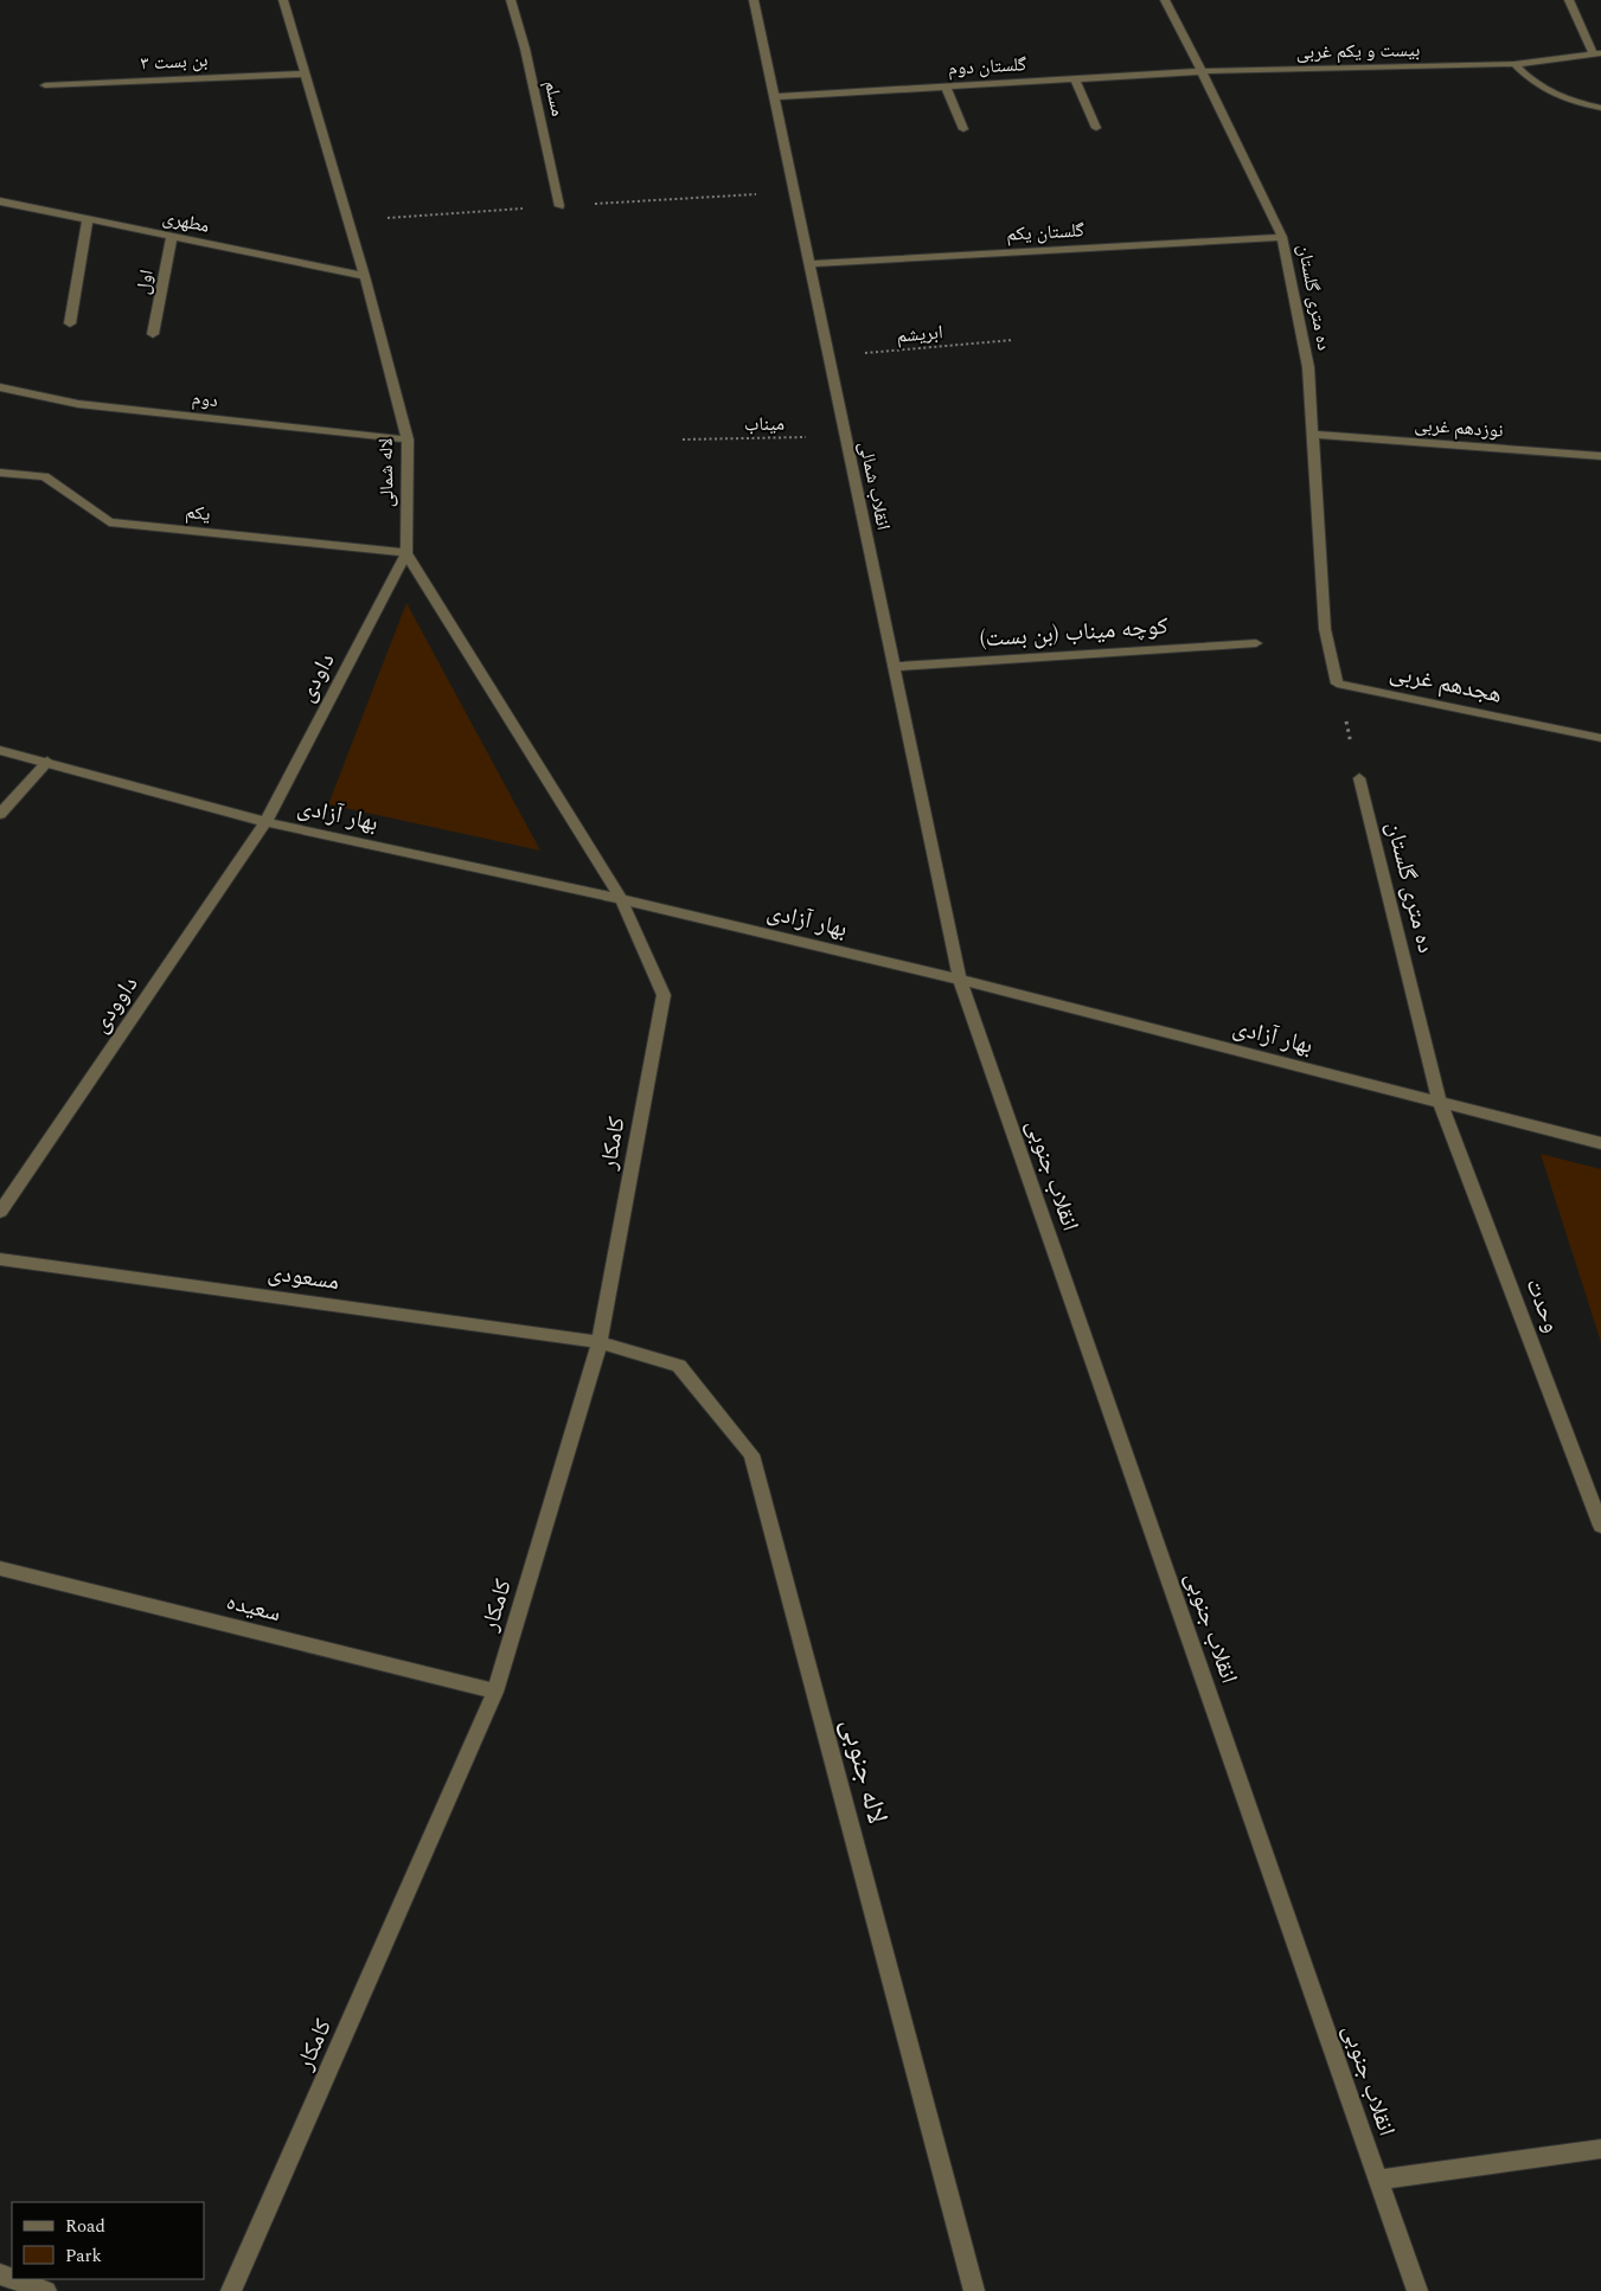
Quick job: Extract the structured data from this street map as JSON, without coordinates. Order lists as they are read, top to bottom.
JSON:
{
  "streets": {
    "street": [
      "بیست و یکم غربی",
      "بن بست ۳",
      "گلستان دوم",
      "مسلم",
      "مطهری",
      "گلستان یکم",
      "اول",
      "ده متری گلستان",
      "دوم",
      "نوزدهم غربی",
      "لاله شمالی",
      "انقلاب شمالی",
      "یکم",
      "کوچه میناب (بن بست)",
      "داودی",
      "هجدهم غربی",
      "بهار آزادی",
      "داوودی",
      "کامکار",
      "انقلاب جنوبی",
      "مسعودی",
      "وحدت",
      "سعیده",
      "لاله جنوبی"
    ],
    "path": ["ابریشم", "میناب"]
  },
  "crossings": [
    ["بیست و یکم غربی", "گلستان دوم"],
    ["بیست و یکم غربی", "ده متری گلستان"],
    ["بن بست ۳", "لاله شمالی"],
    ["گلستان دوم", "ده متری گلستان"],
    ["گلستان دوم", "انقلاب شمالی"],
    ["مطهری", "اول"],
    ["مطهری", "لاله شمالی"],
    ["گلستان یکم", "ده متری گلستان"],
    ["گلستان یکم", "انقلاب شمالی"],
    ["ده متری گلستان", "نوزدهم غربی"],
    ["ده متری گلستان", "هجدهم غربی"],
    ["ده متری گلستان", "بهار آزادی"],
    ["ده متری گلستان", "وحدت"],
    ["ابریشم", "انقلاب شمالی"],
    ["دوم", "لاله شمالی"],
    ["میناب", "انقلاب شمالی"],
    ["لاله شمالی", "یکم"],
    ["لاله شمالی", "داودی"],
    ["انقلاب شمالی", "کوچه میناب (بن بست)"],
    ["انقلاب شمالی", "بهار آزادی"],
    ["انقلاب شمالی", "انقلاب جنوبی"],
    ["یکم", "داودی"],
    ["داودی", "بهار آزادی"],
    ["داودی", "داوودی"],
    ["بهار آزادی", "داوودی"],
    ["بهار آزادی", "کامکار"],
    ["بهار آزادی", "انقلاب جنوبی"],
    ["بهار آزادی", "وحدت"],
    ["کامکار", "مسعودی"],
    ["کامکار", "سعیده"],
    ["کامکار", "لاله جنوبی"],
    ["مسعودی", "لاله جنوبی"]
  ],
  "legend": ["Road", "Park"]
}
